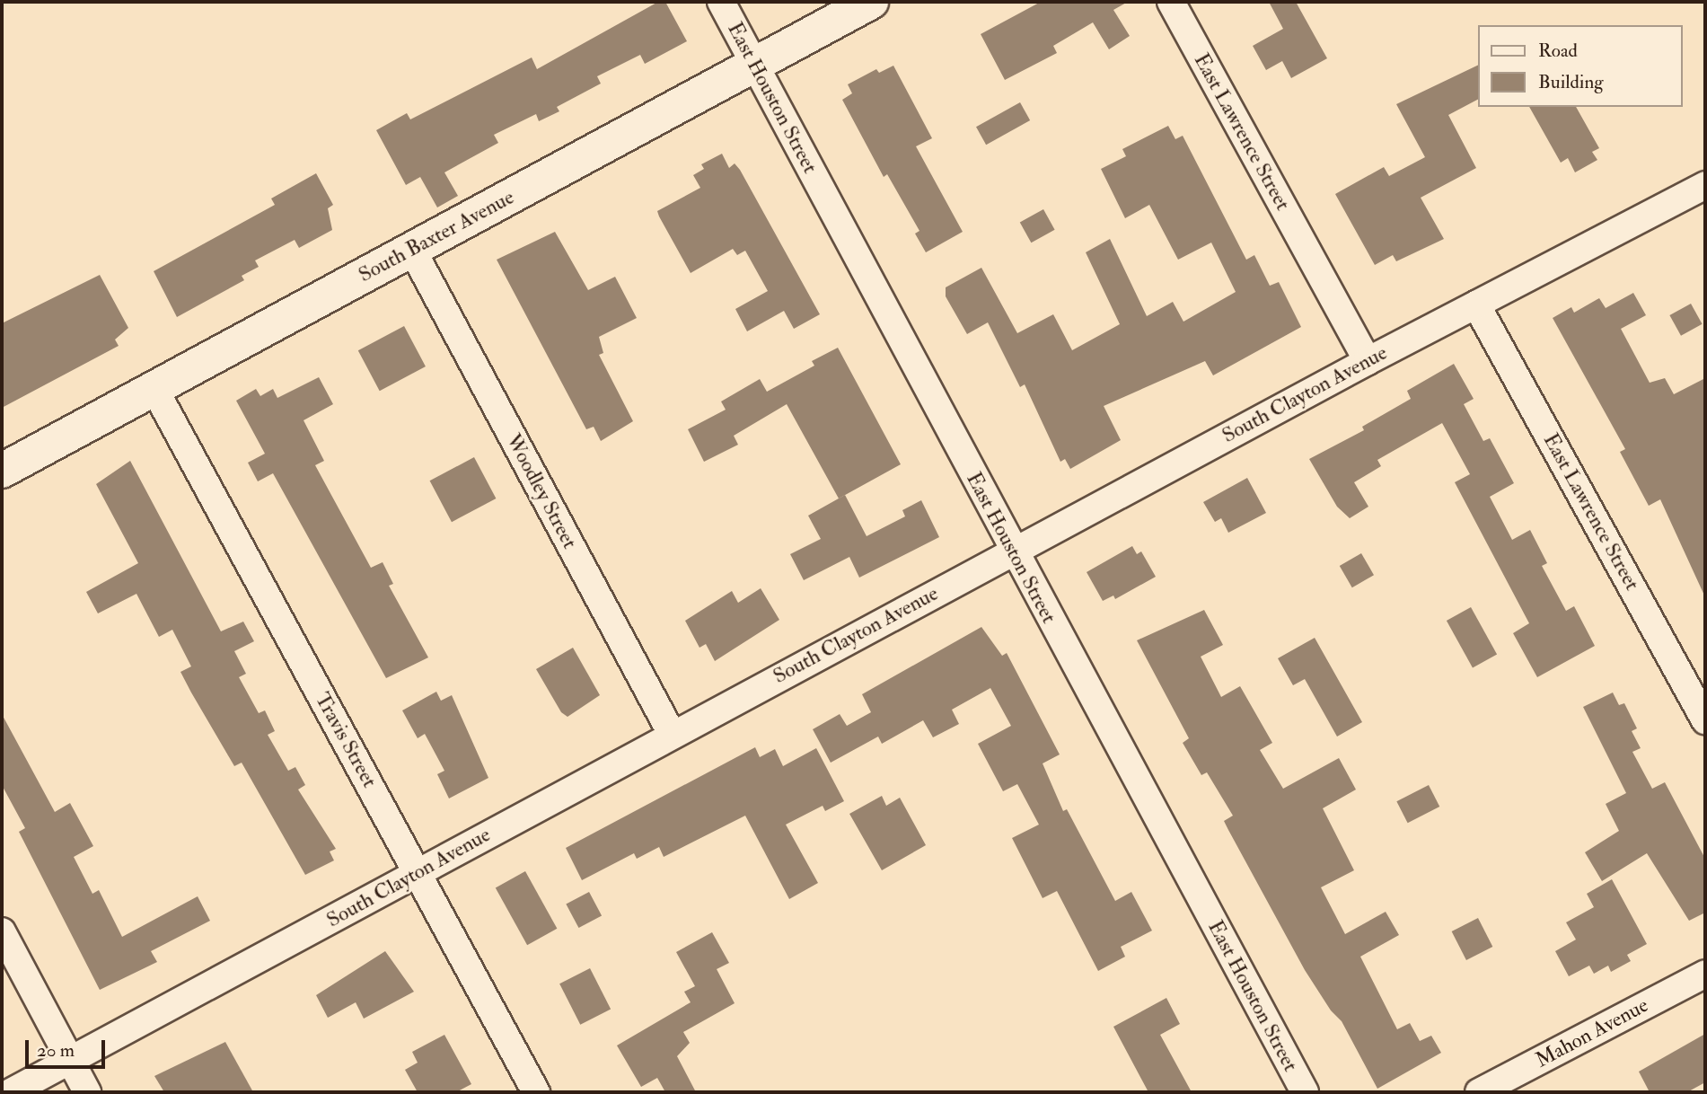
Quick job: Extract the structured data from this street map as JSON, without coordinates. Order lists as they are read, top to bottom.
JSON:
{
  "streets": {
    "street": [
      "East Houston Street",
      "East Lawrence Street",
      "South Baxter Avenue",
      "South Clayton Avenue",
      "Woodley Street",
      "Travis Street",
      "Mahon Avenue"
    ]
  },
  "crossings": [
    ["East Houston Street", "South Baxter Avenue"],
    ["East Houston Street", "South Clayton Avenue"],
    ["East Lawrence Street", "South Clayton Avenue"],
    ["South Baxter Avenue", "Woodley Street"],
    ["South Baxter Avenue", "Travis Street"],
    ["South Clayton Avenue", "Woodley Street"],
    ["South Clayton Avenue", "Travis Street"]
  ],
  "legend": ["Road", "Building"],
  "scale_bar": "20 m"
}
